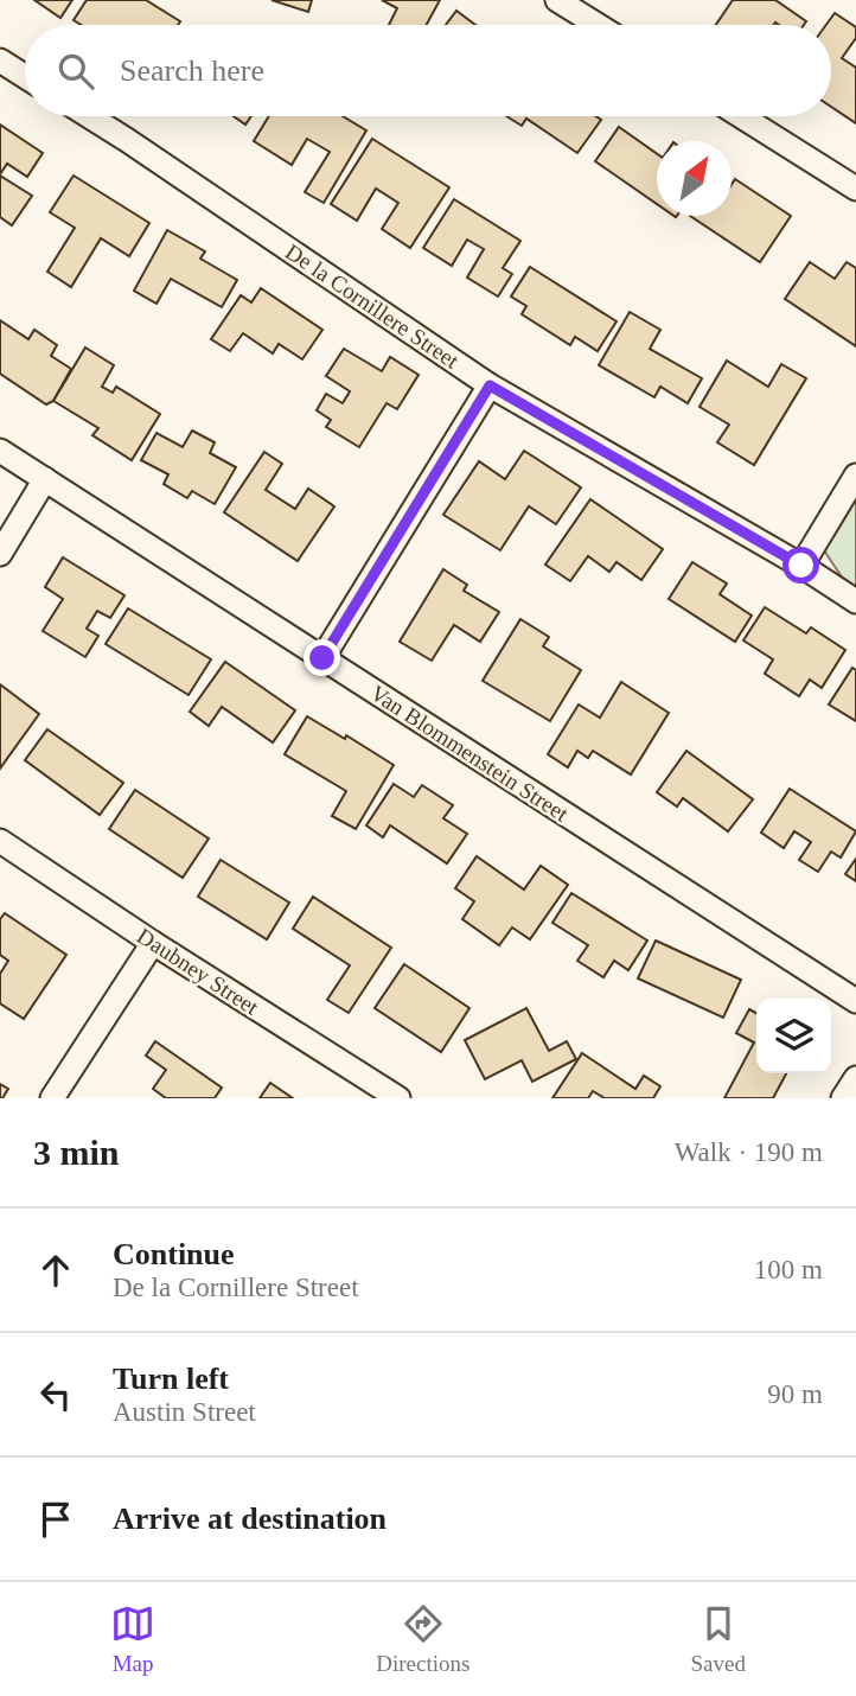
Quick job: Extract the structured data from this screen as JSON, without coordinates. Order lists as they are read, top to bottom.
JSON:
{
  "streets": {
    "street": ["De la Cornillere Street", "Van Blommenstein Street", "Daubney Street"]
  },
  "north": "top right",
  "page": {
    "search": "Search here",
    "heading": ["3 min", "Walk · 190 m"],
    "list": [
      ["Continue", "De la Cornillere Street", "100 m"],
      ["Turn left", "Austin Street", "90 m"],
      "Arrive at destination"
    ],
    "nav": ["Map", "Directions", "Saved"]
  }
}
